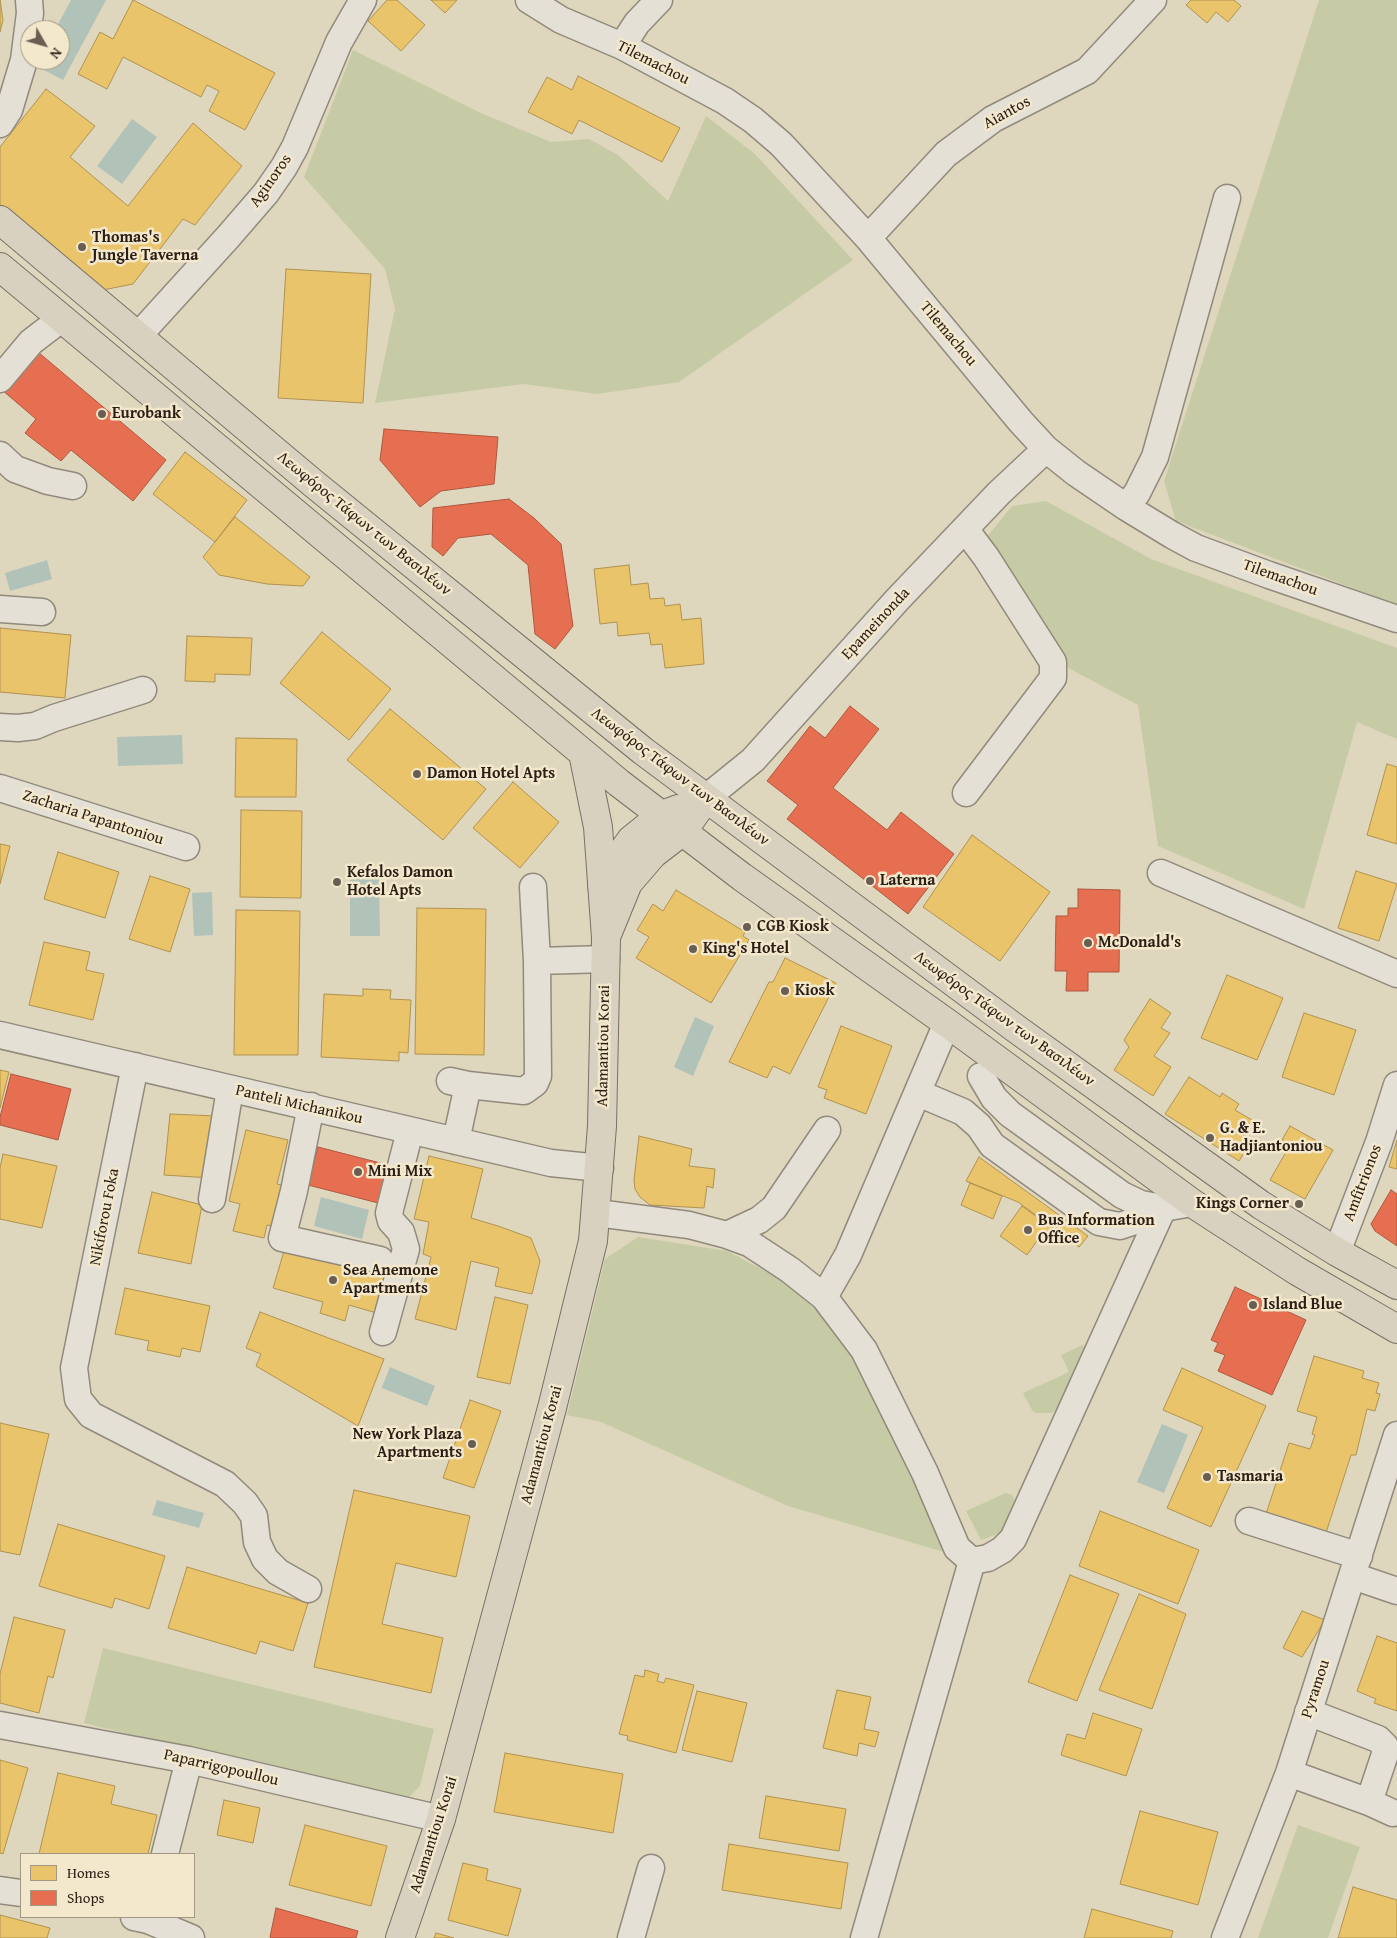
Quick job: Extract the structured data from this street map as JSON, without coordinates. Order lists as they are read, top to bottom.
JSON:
{
  "streets": {
    "main road": ["Λεωφόρος Τάφων των Βασιλέων", "Adamantiou Korai"],
    "street": [
      "Tilemachou",
      "Aiantos",
      "Aginoros",
      "Epameinonda",
      "Zacharia Papantoniou",
      "Panteli Michanikou",
      "Amfitrionos",
      "Nikiforou Foka",
      "Pyramou",
      "Paparrigopoullou"
    ]
  },
  "crossings": [
    ["Tilemachou", "Aiantos"],
    ["Tilemachou", "Epameinonda"],
    ["Aginoros", "Λεωφόρος Τάφων των Βασιλέων"],
    ["Λεωφόρος Τάφων των Βασιλέων", "Epameinonda"],
    ["Λεωφόρος Τάφων των Βασιλέων", "Adamantiou Korai"],
    ["Λεωφόρος Τάφων των Βασιλέων", "Amfitrionos"],
    ["Epameinonda", "Adamantiou Korai"],
    ["Adamantiou Korai", "Panteli Michanikou"],
    ["Adamantiou Korai", "Paparrigopoullou"],
    ["Panteli Michanikou", "Nikiforou Foka"]
  ],
  "places": [
    "Thomas's Jungle Taverna",
    "Eurobank",
    "Damon Hotel Apts",
    "Laterna",
    "Kefalos Damon Hotel Apts",
    "CGB Kiosk",
    "McDonald's",
    "King's Hotel",
    "Kiosk",
    "G. & E. Hadjiantoniou",
    "Mini Mix",
    "Kings Corner",
    "Bus Information Office",
    "Sea Anemone Apartments",
    "Island Blue",
    "New York Plaza Apartments",
    "Tasmaria"
  ],
  "legend": ["Homes", "Shops"],
  "north": "bottom right"
}
